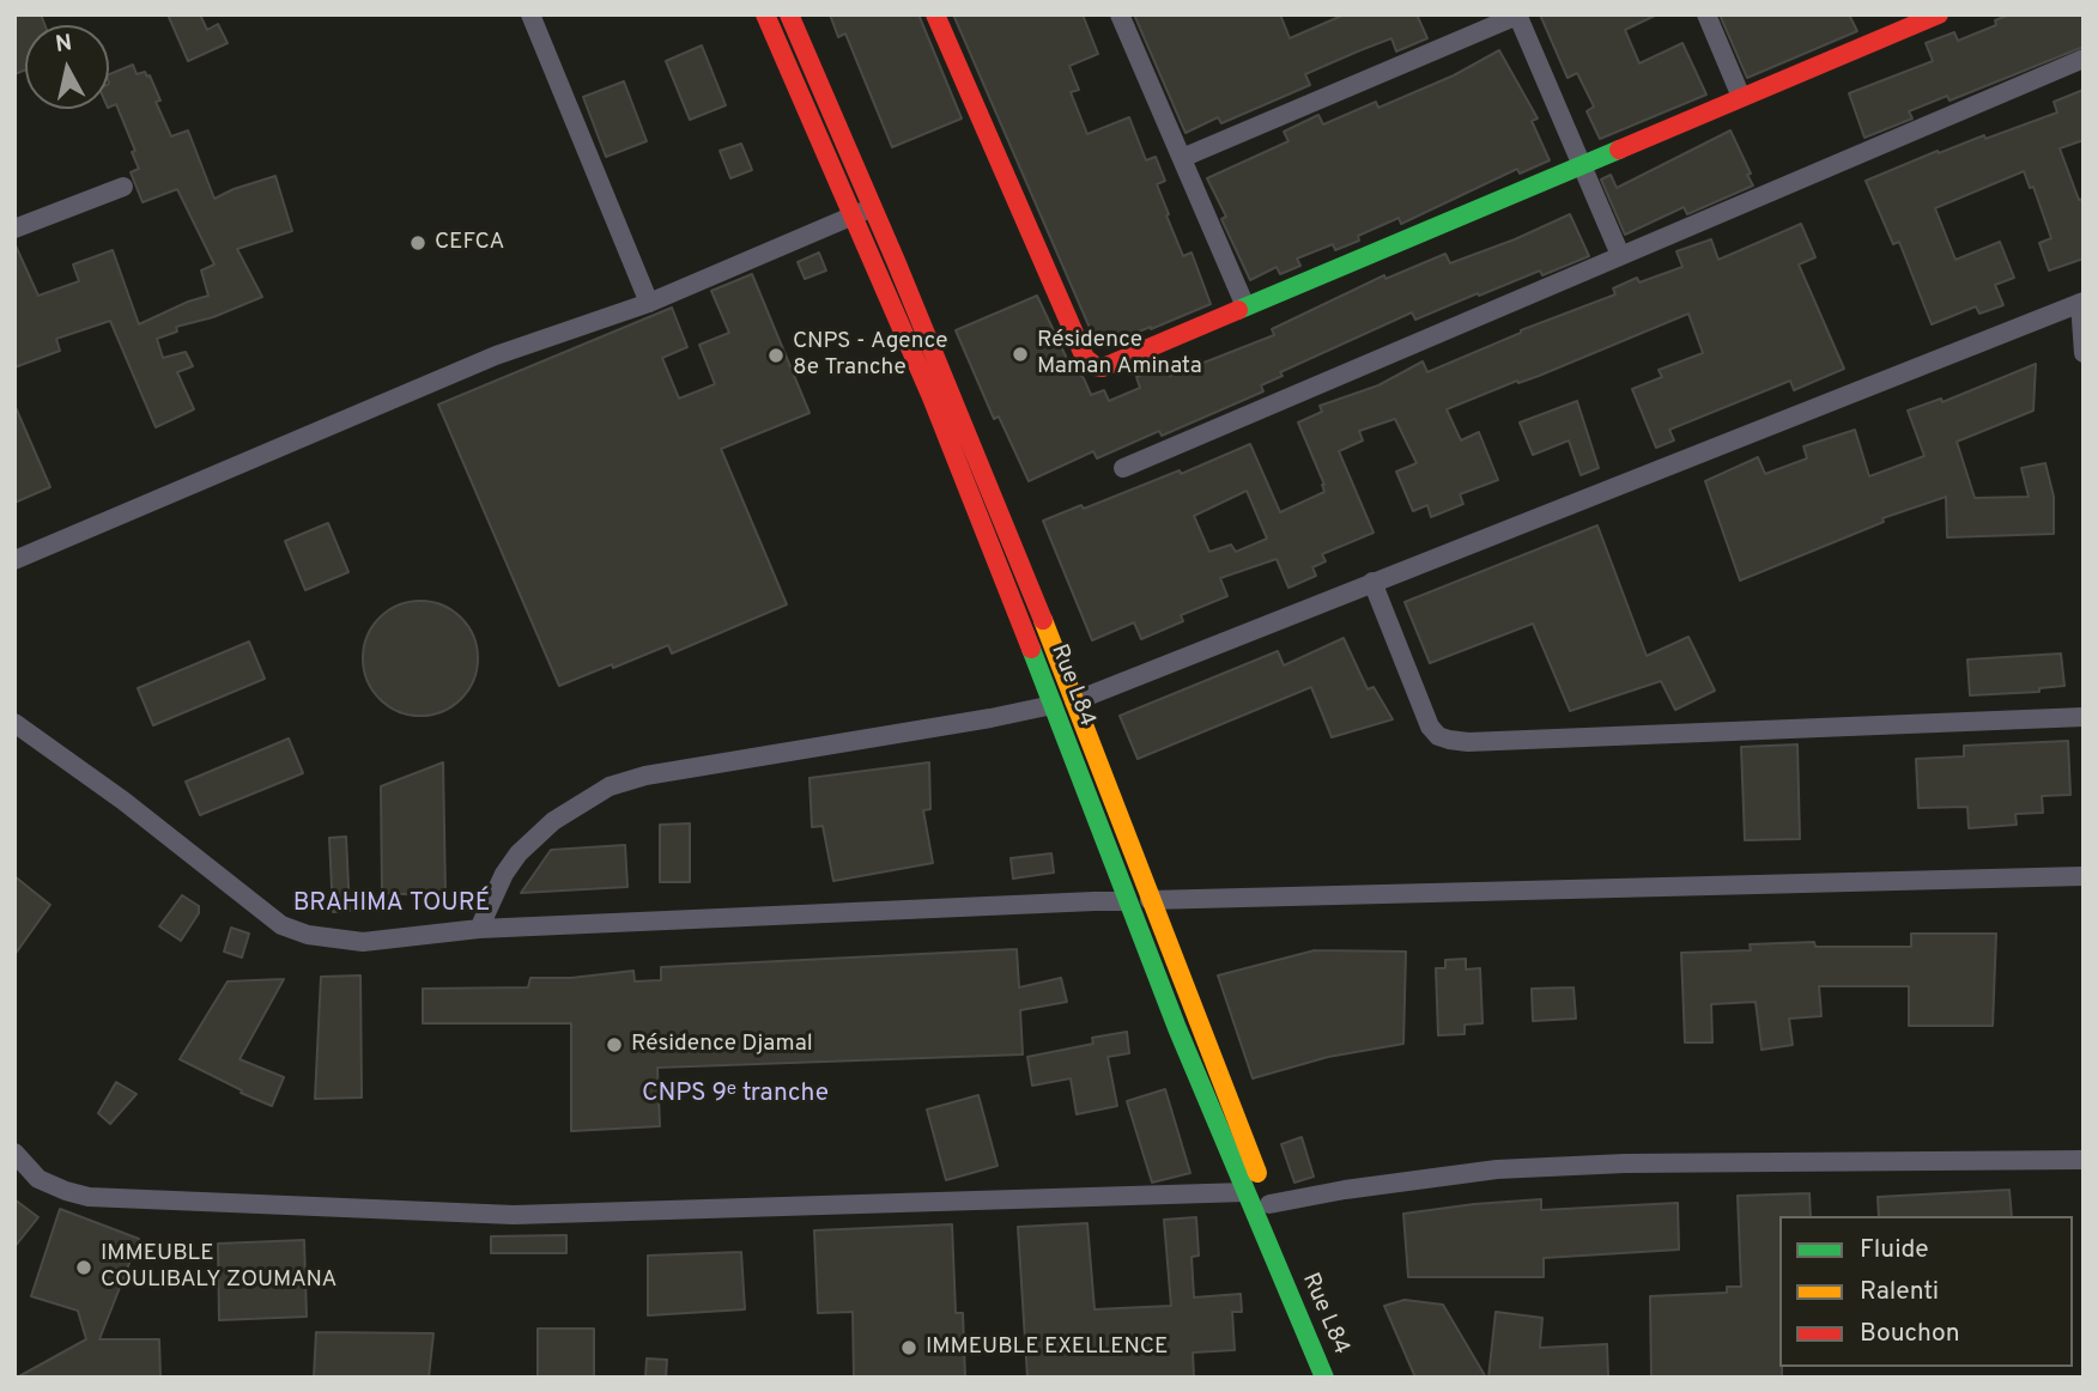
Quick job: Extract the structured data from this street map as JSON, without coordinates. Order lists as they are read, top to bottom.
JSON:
{
  "streets": {
    "street": ["Rue L84"]
  },
  "districts": ["BRAHIMA TOURÉ", "CNPS 9ᵉ tranche"],
  "places": [
    "CEFCA",
    "Résidence Maman Aminata",
    "CNPS - Agence 8e Tranche",
    "Résidence Djamal",
    "IMMEUBLE COULIBALY ZOUMANA",
    "IMMEUBLE EXELLENCE"
  ],
  "legend": ["Fluide", "Ralenti", "Bouchon"],
  "north": "top"
}
